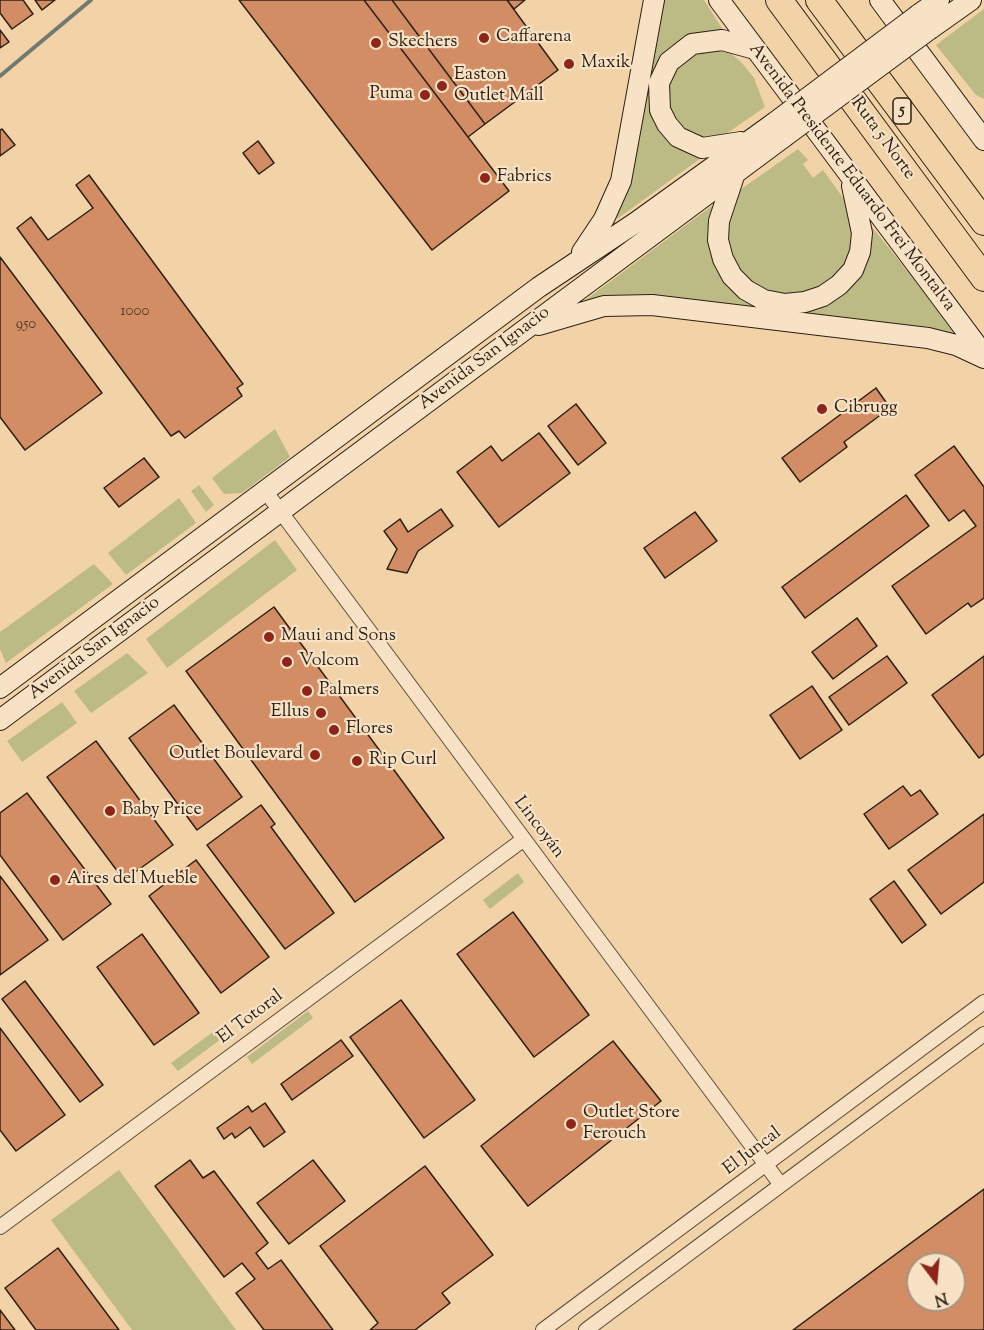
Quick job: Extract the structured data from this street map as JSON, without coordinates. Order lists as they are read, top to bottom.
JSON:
{
  "streets": {
    "highway": ["5", "Ruta 5 Norte"],
    "main road": ["Avenida Presidente Eduardo Frei Montalva", "Avenida San Ignacio"],
    "street": ["Lincoyán", "El Totoral", "El Juncal"]
  },
  "crossings": [
    ["Avenida San Ignacio", "Lincoyán"],
    ["Lincoyán", "El Totoral"],
    ["Lincoyán", "El Juncal"]
  ],
  "places": [
    "Caffarena",
    "Skechers",
    "Maxik",
    "Easton Outlet Mall",
    "Puma",
    "Fabrics",
    "Cibrugg",
    "Maui and Sons",
    "Volcom",
    "Palmers",
    "Ellus",
    "Flores",
    "Outlet Boulevard",
    "Rip Curl",
    "Baby Price",
    "Aires del Mueble",
    "Outlet Store Ferouch"
  ],
  "house_numbers": ["1000", "950"],
  "north": "bottom"
}
